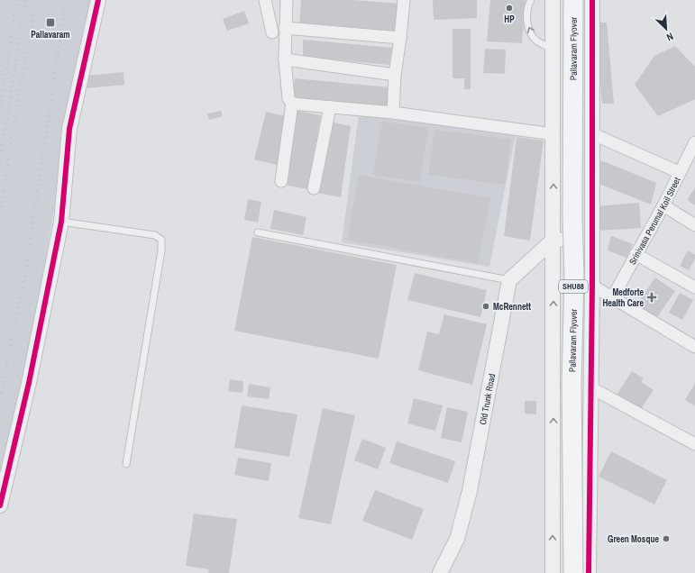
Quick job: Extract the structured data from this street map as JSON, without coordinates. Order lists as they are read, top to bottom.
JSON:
{
  "streets": {
    "main road": ["Pallavaram Flyover", "SHU88"],
    "street": ["Srinivasa Perumal Koil Street", "Old Trunk Road"]
  },
  "places": {
    "other": ["HP", "McRennett", "Green Mosque"],
    "transit": ["Pallavaram"],
    "health": ["Medforte Health Care"]
  },
  "north": "bottom right"
}
